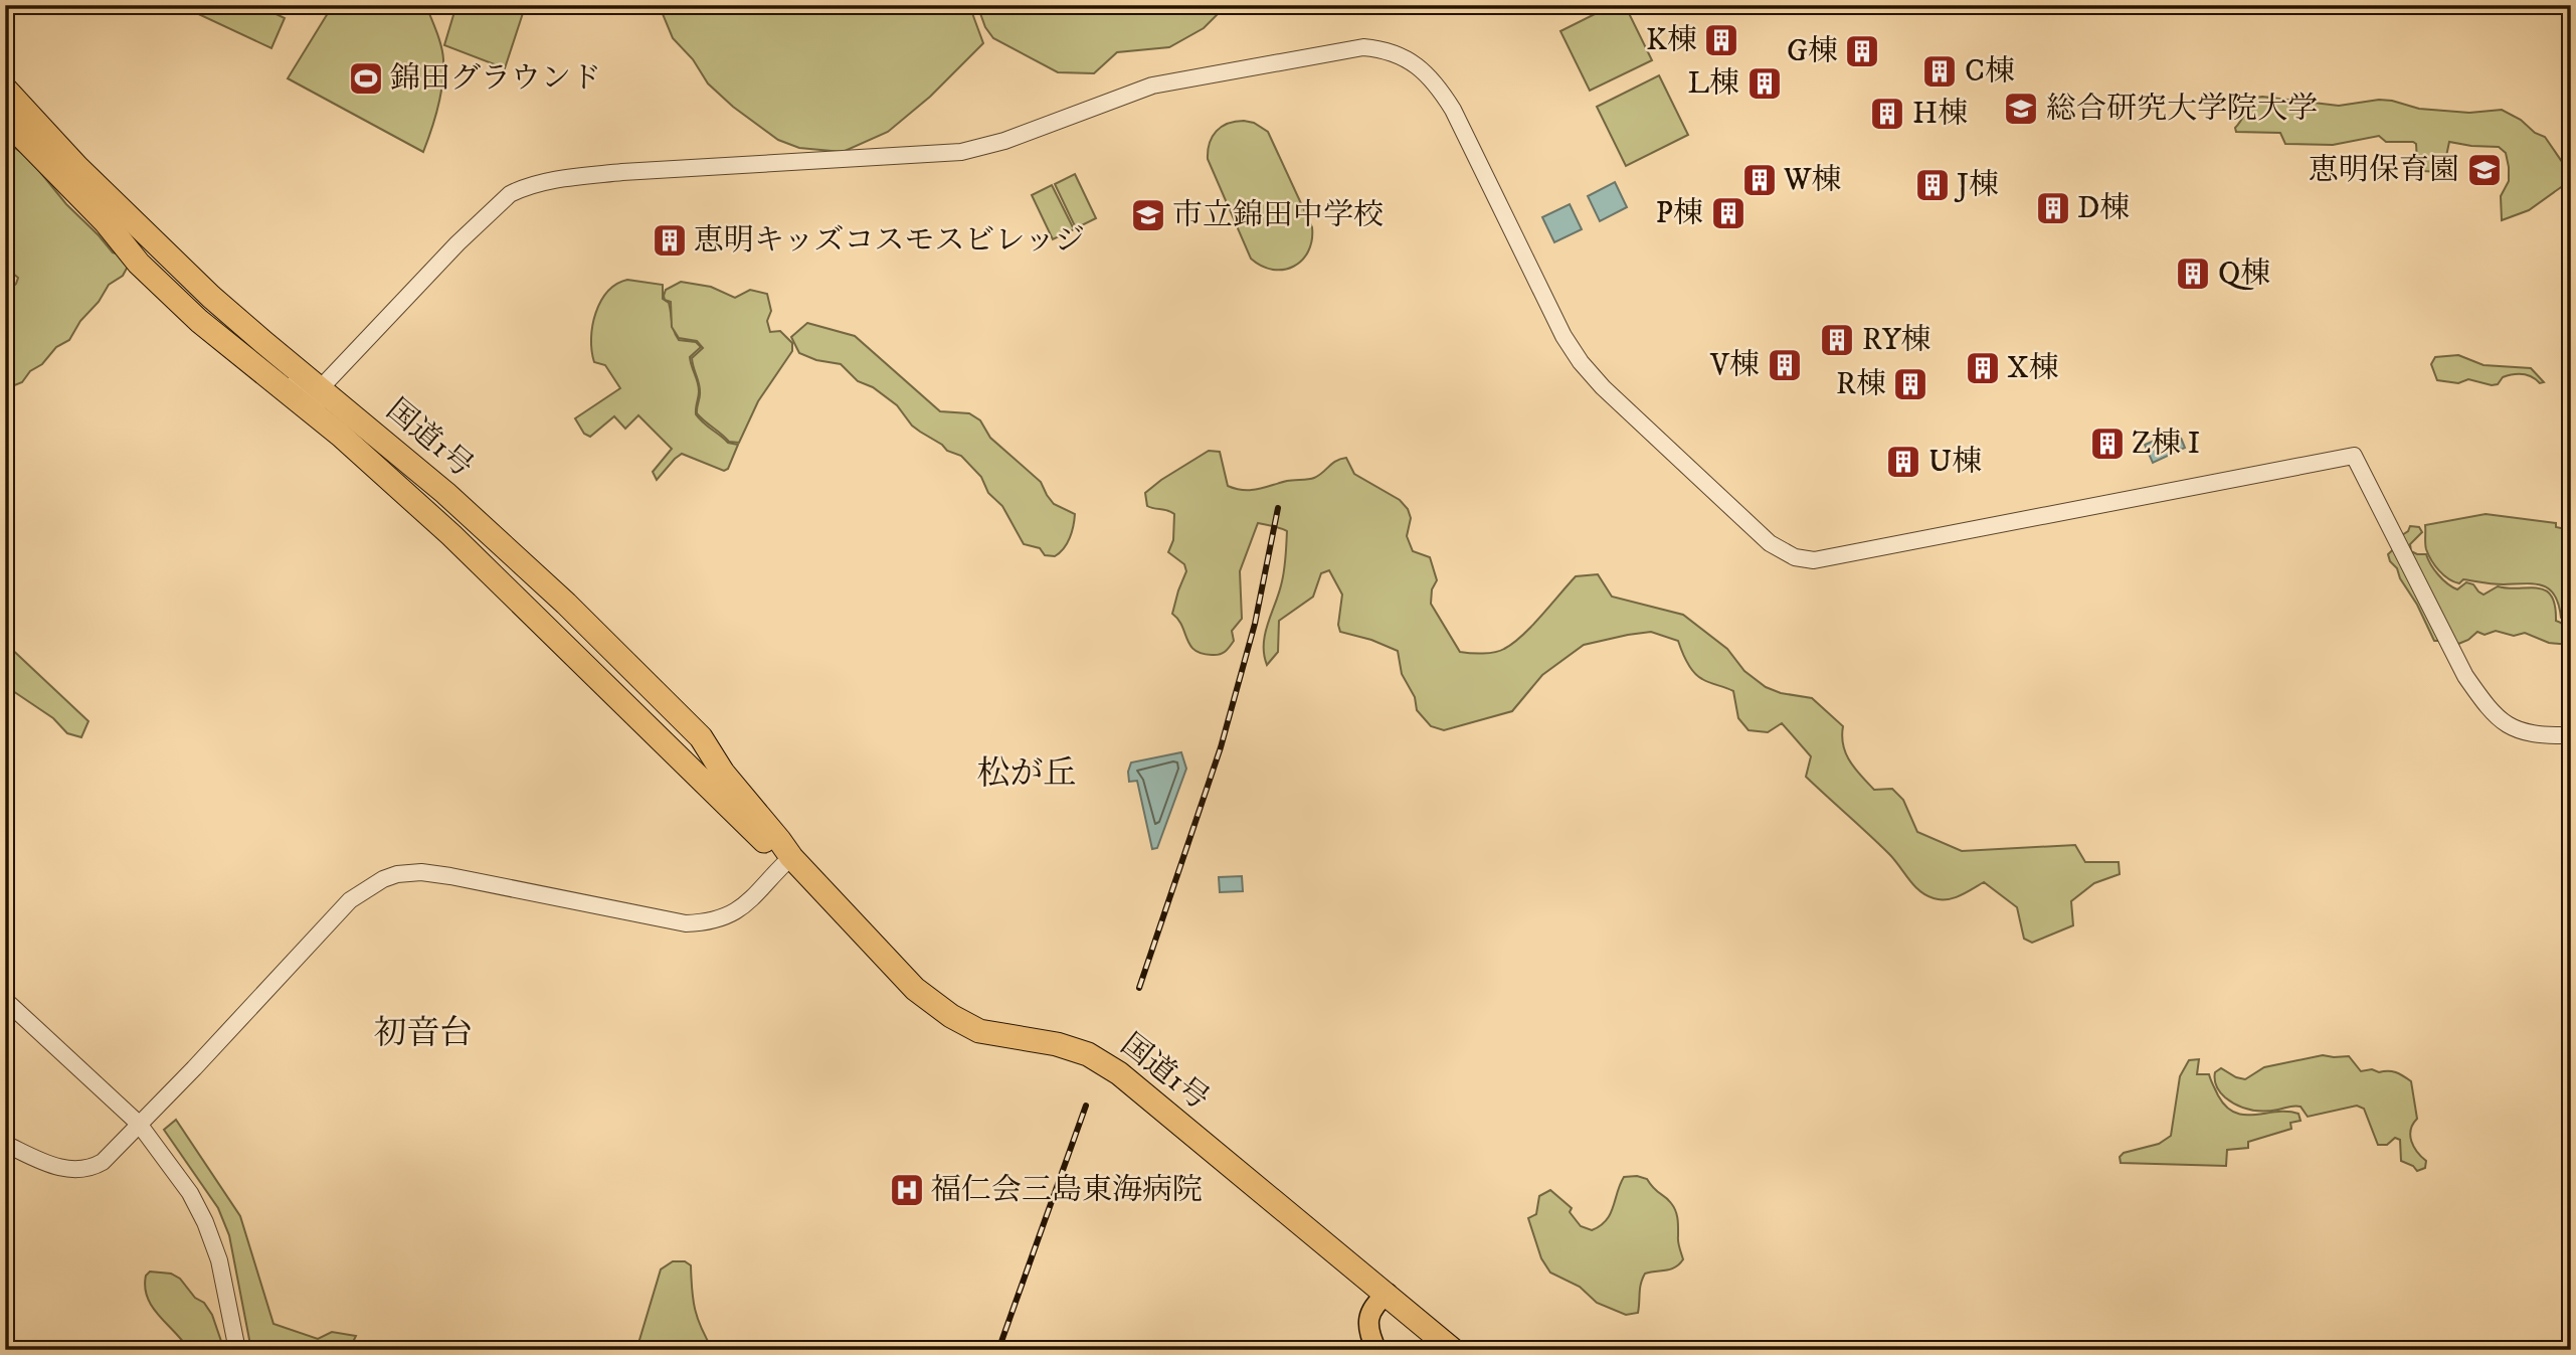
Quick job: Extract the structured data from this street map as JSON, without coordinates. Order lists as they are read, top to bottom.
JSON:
{
  "streets": {
    "highway": ["国道1号"]
  },
  "districts": ["松が丘", "初音台"],
  "places": {
    "building": [
      "K棟",
      "G棟",
      "C棟",
      "L棟",
      "H棟",
      "W棟",
      "J棟",
      "D棟",
      "P棟",
      "恵明キッズコスモスビレッジ",
      "Q棟",
      "RY棟",
      "V棟",
      "X棟",
      "R棟",
      "Z棟 I",
      "U棟"
    ],
    "sports": ["錦田グラウンド"],
    "school or university": ["総合研究大学院大学", "恵明保育園", "市立錦田中学校"],
    "hospital": ["福仁会三島東海病院"]
  }
}
